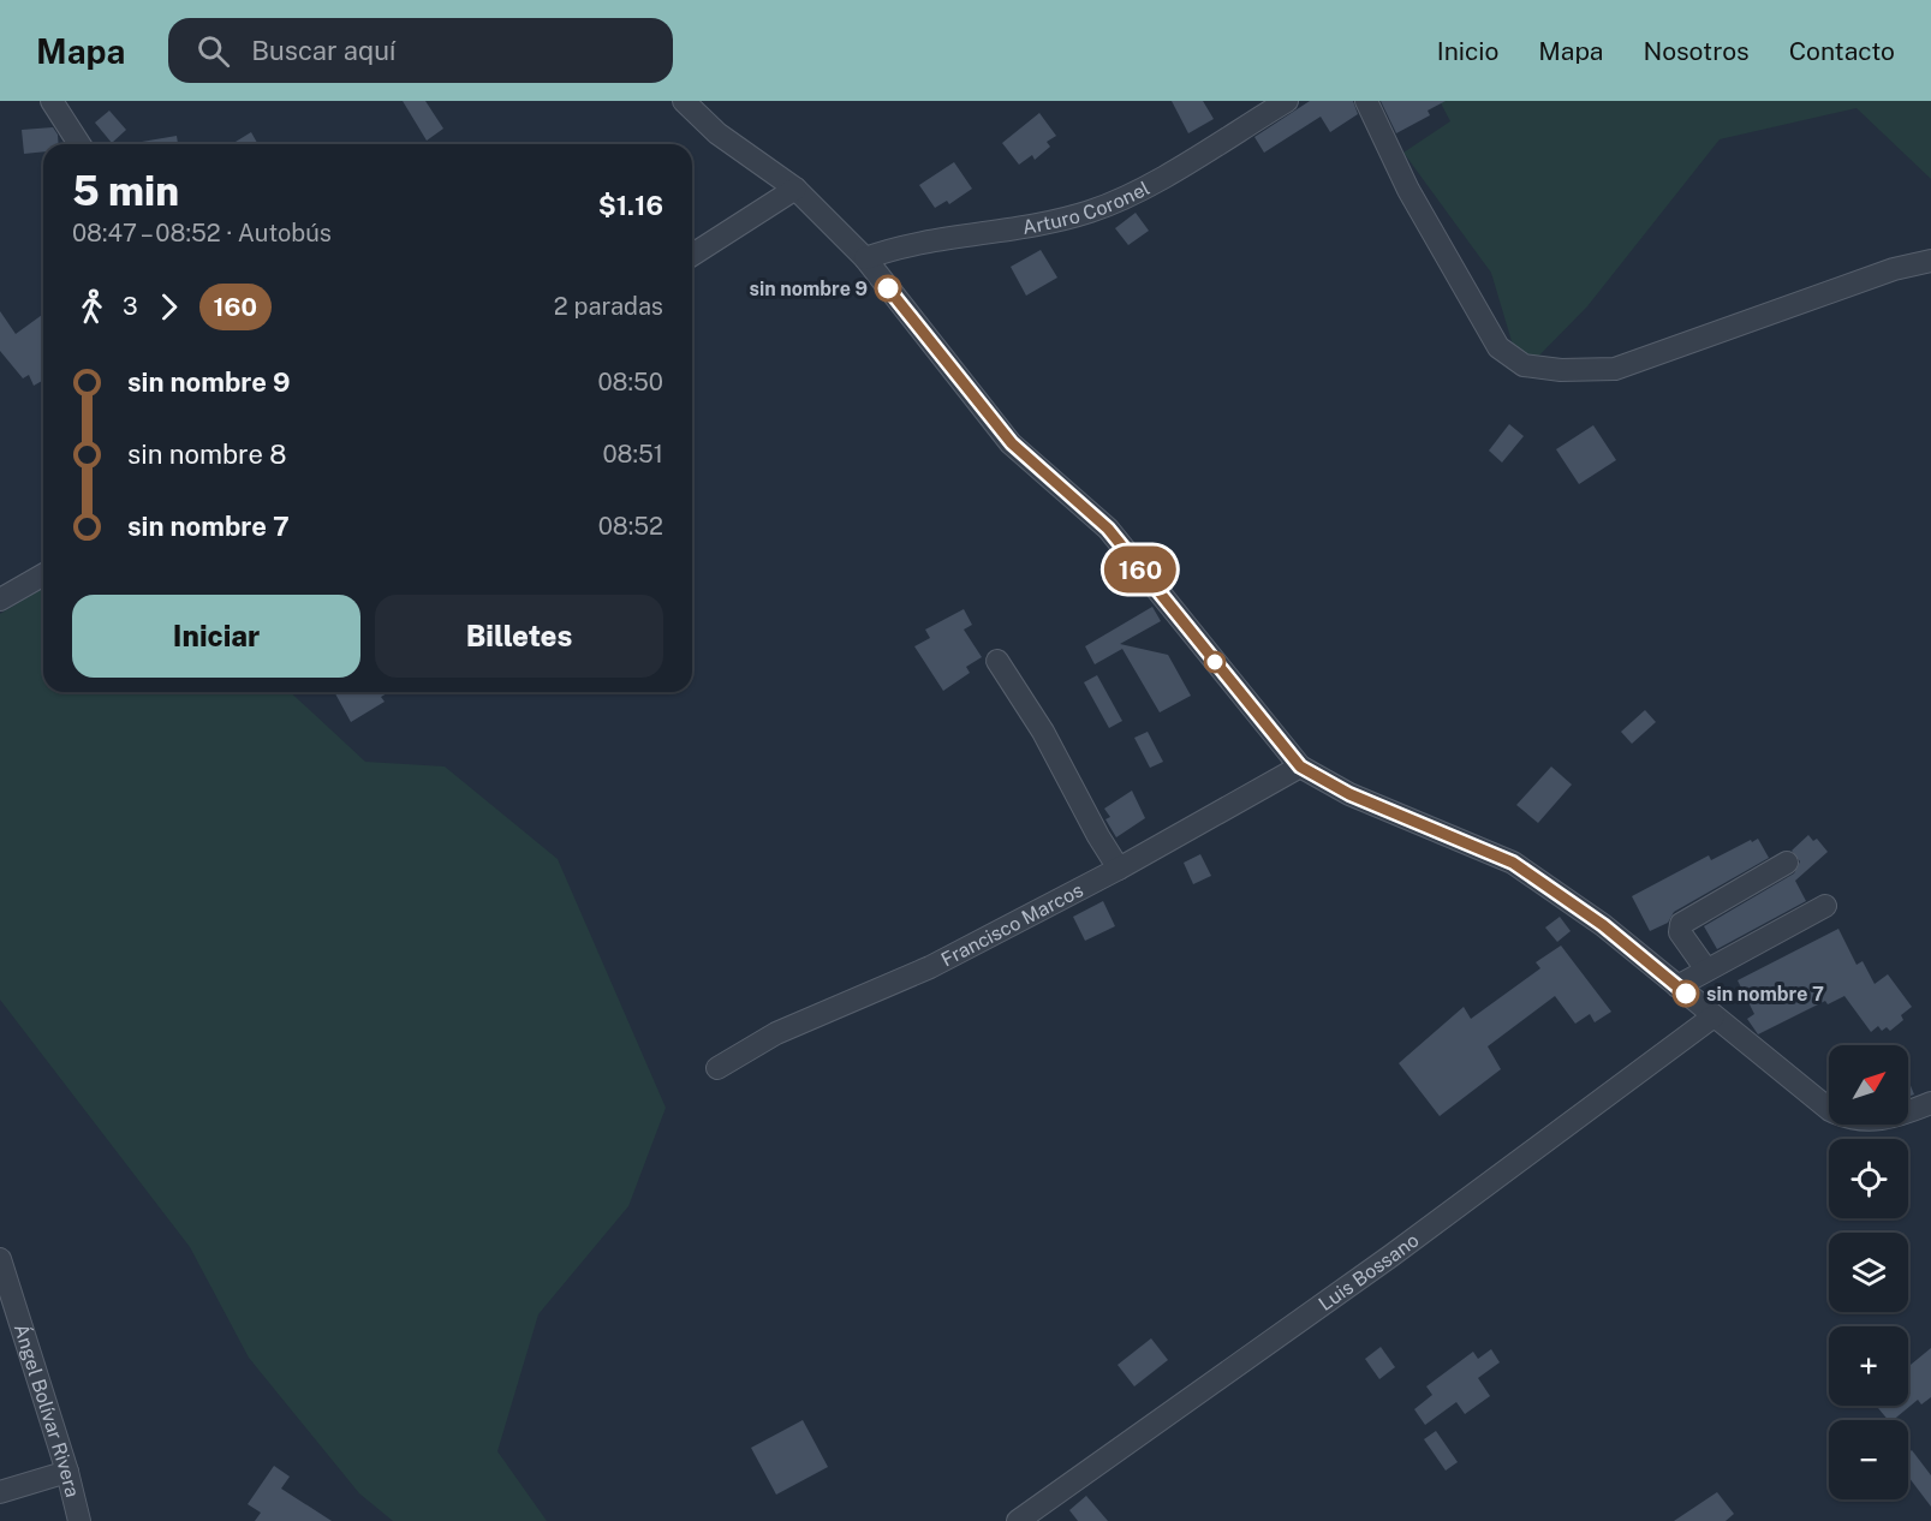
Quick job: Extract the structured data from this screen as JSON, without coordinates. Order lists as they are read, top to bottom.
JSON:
{
  "streets": {
    "street": [
      "Arturo Coronel",
      "Francisco Marcos",
      "Luis Bossano",
      "Ángel Bolívar Rivera"
    ]
  },
  "places": ["sin nombre 9", "sin nombre 7"],
  "lines": ["bus line 160"],
  "north": "top right",
  "page": {
    "header": "Mapa",
    "search": "Buscar aquí",
    "nav": [
      "Inicio",
      "Mapa",
      "Nosotros",
      "Contacto"
    ],
    "on_map": "160",
    "heading": ["5 min", "08:47 – 08:52 · Autobús", "$1.16"],
    "legs": ["3", "160", "2 paradas"],
    "list": [
      {
        "name": "sin nombre 9",
        "value": "08:50"
      },
      {
        "name": "sin nombre 8",
        "value": "08:51"
      },
      {
        "name": "sin nombre 7",
        "value": "08:52"
      }
    ],
    "buttons": ["Iniciar", "Billetes"],
    "map_buttons": ["+", "−"]
  }
}
